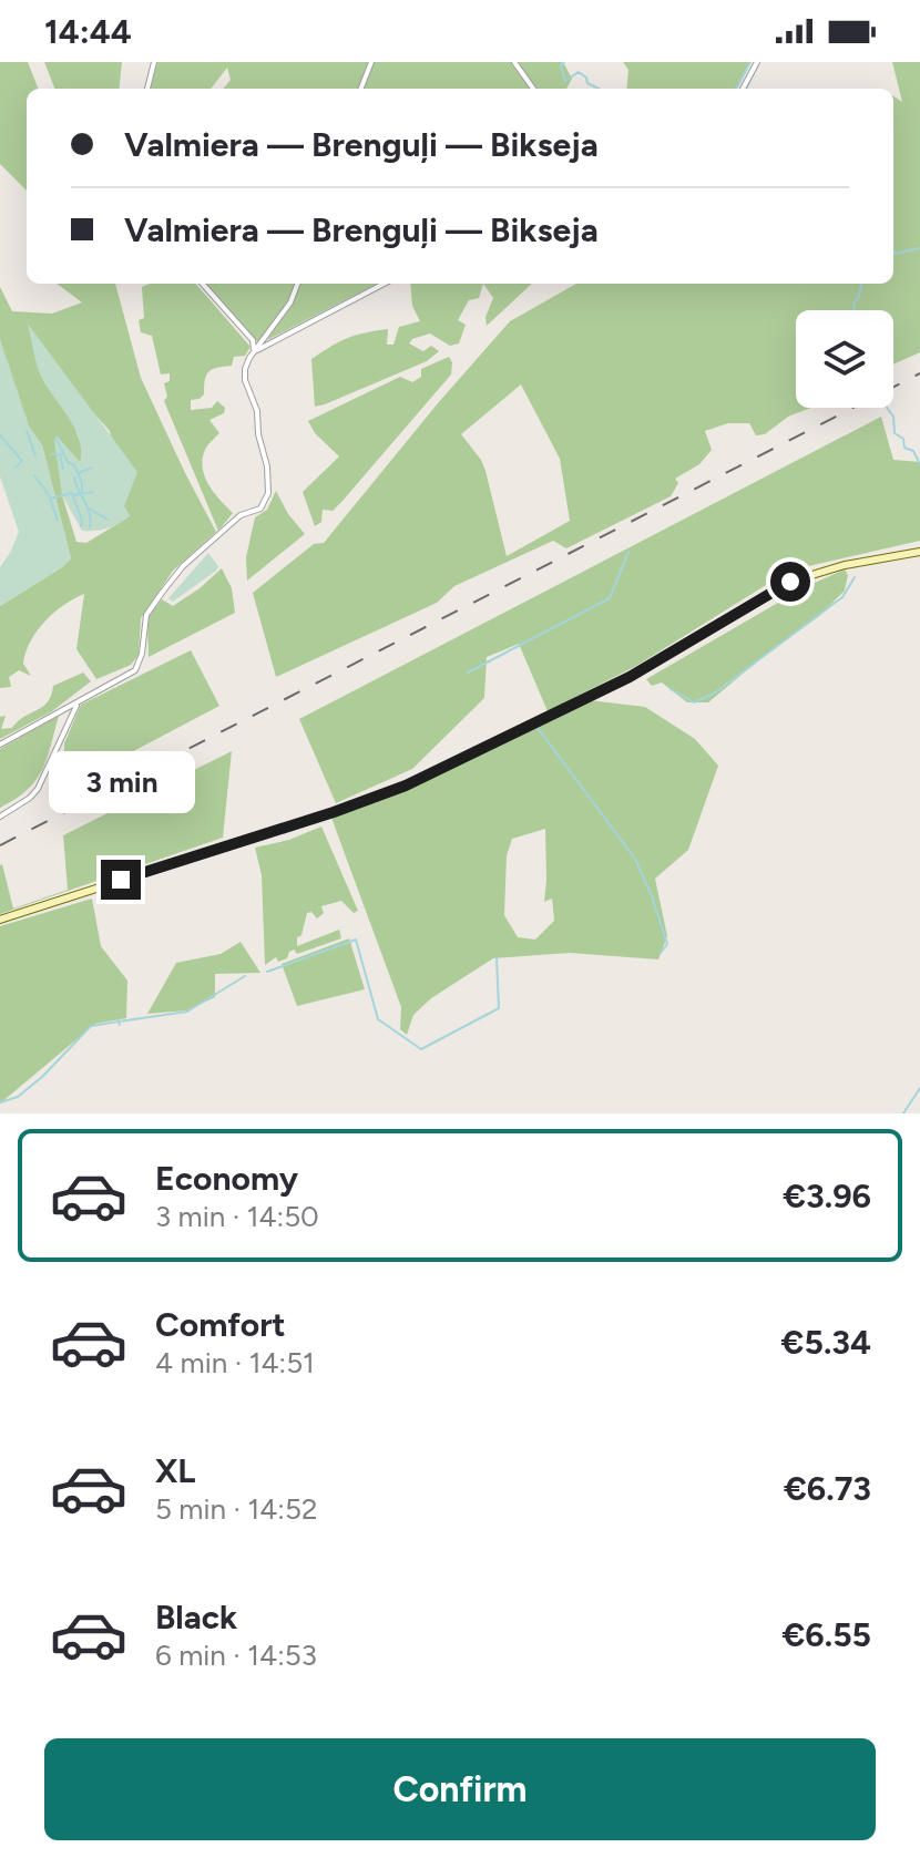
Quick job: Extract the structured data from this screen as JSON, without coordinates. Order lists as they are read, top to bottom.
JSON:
{
  "page": {
    "status": "14:44",
    "banner": ["Valmiera — Brenguļi — Bikseja", "Valmiera — Brenguļi — Bikseja"],
    "bubble": "3 min",
    "list": [
      {
        "name": "Economy",
        "note": "3 min · 14:50",
        "value": "€3.96"
      },
      {
        "name": "Comfort",
        "note": "4 min · 14:51",
        "value": "€5.34"
      },
      {
        "name": "XL",
        "note": "5 min · 14:52",
        "value": "€6.73"
      },
      {
        "name": "Black",
        "note": "6 min · 14:53",
        "value": "€6.55"
      }
    ],
    "buttons": "Confirm"
  }
}
